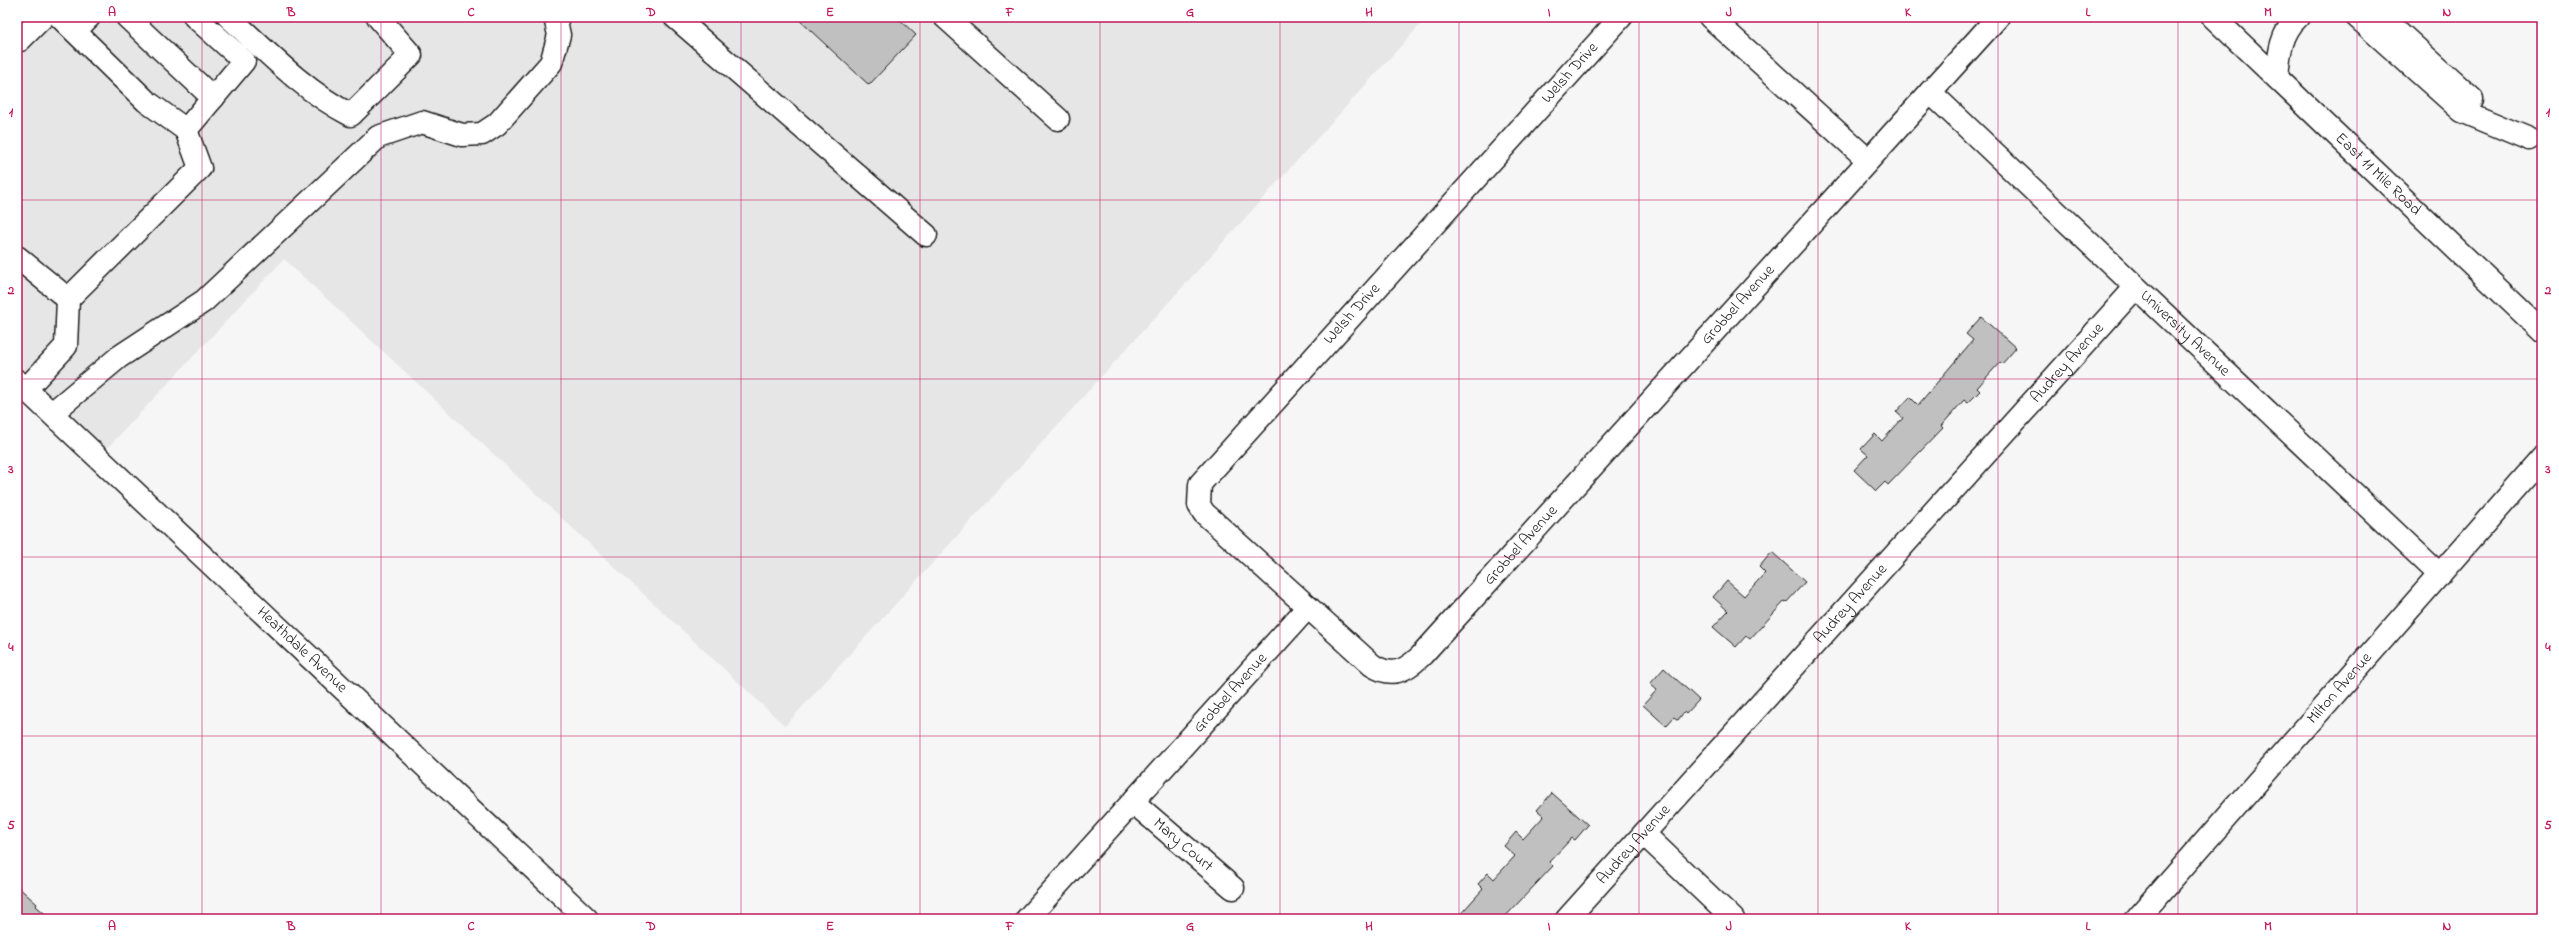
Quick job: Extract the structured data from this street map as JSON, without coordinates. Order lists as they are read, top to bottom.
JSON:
{
  "streets": {
    "street": [
      "Welsh Drive",
      "East 11 Mile Road",
      "Grobbel Avenue",
      "University Avenue",
      "Audrey Avenue",
      "Heathdale Avenue",
      "Milton Avenue",
      "Mary Court"
    ]
  },
  "crossings": [
    ["Welsh Drive", "Grobbel Avenue"],
    ["Grobbel Avenue", "University Avenue"],
    ["Grobbel Avenue", "Mary Court"],
    ["University Avenue", "Audrey Avenue"],
    ["University Avenue", "Milton Avenue"]
  ],
  "grid": {
    "columns": [
      "A",
      "B",
      "C",
      "D",
      "E",
      "F",
      "G",
      "H",
      "I",
      "J",
      "K",
      "L",
      "M",
      "N"
    ],
    "rows": [
      "1",
      "2",
      "3",
      "4",
      "5"
    ]
  }
}
